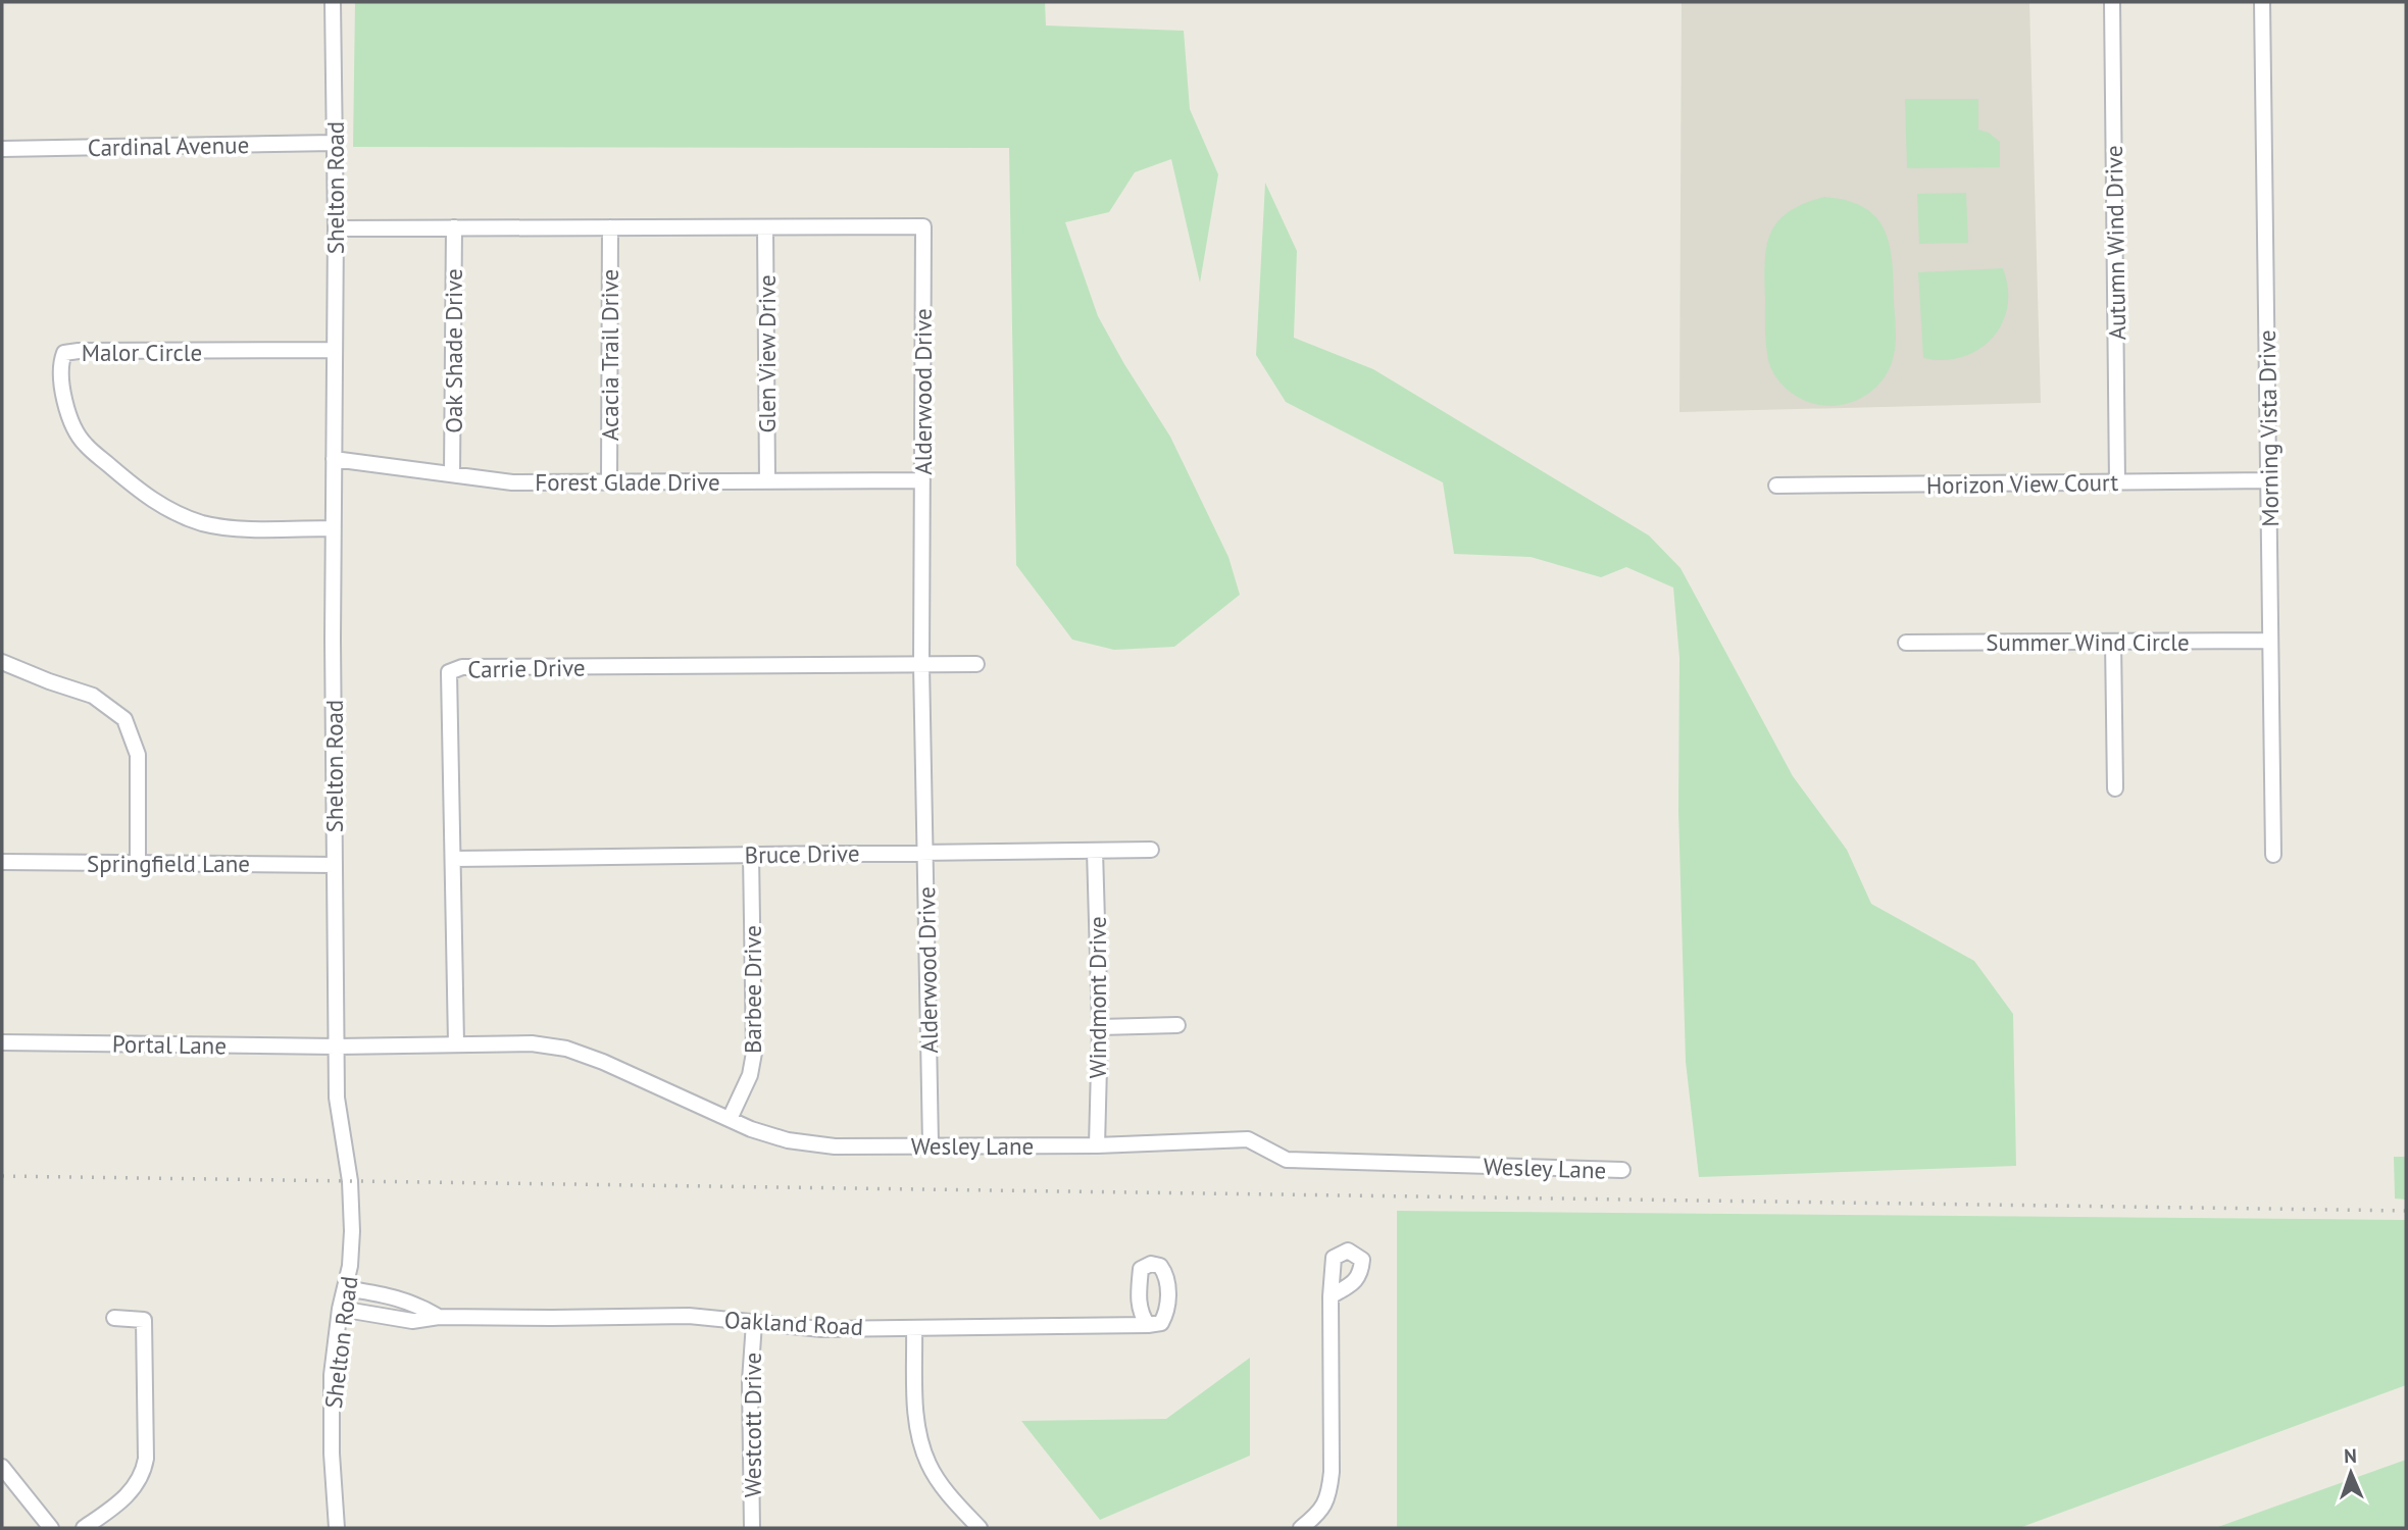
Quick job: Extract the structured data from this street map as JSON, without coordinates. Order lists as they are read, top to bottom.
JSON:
{
  "streets": {
    "street": [
      "Cardinal Avenue",
      "Shelton Road",
      "Autumn Wind Drive",
      "Oak Shade Drive",
      "Malor Circle",
      "Glen View Drive",
      "Acacia Trail Drive",
      "Alderwood Drive",
      "Morning Vista Drive",
      "Forest Glade Drive",
      "Horizon View Court",
      "Summer Wind Circle",
      "Carrie Drive",
      "Bruce Drive",
      "Springfield Lane",
      "Barbee Drive",
      "Windmont Drive",
      "Portal Lane",
      "Wesley Lane",
      "Oakland Road",
      "Westcott Drive"
    ]
  },
  "crossings": [
    ["Cardinal Avenue", "Shelton Road"],
    ["Shelton Road", "Malor Circle"],
    ["Shelton Road", "Alderwood Drive"],
    ["Shelton Road", "Forest Glade Drive"],
    ["Shelton Road", "Springfield Lane"],
    ["Shelton Road", "Portal Lane"],
    ["Shelton Road", "Wesley Lane"],
    ["Shelton Road", "Oakland Road"],
    ["Autumn Wind Drive", "Horizon View Court"],
    ["Oak Shade Drive", "Alderwood Drive"],
    ["Oak Shade Drive", "Forest Glade Drive"],
    ["Glen View Drive", "Alderwood Drive"],
    ["Glen View Drive", "Forest Glade Drive"],
    ["Acacia Trail Drive", "Alderwood Drive"],
    ["Acacia Trail Drive", "Forest Glade Drive"],
    ["Alderwood Drive", "Forest Glade Drive"],
    ["Alderwood Drive", "Carrie Drive"],
    ["Alderwood Drive", "Bruce Drive"],
    ["Alderwood Drive", "Wesley Lane"],
    ["Morning Vista Drive", "Horizon View Court"],
    ["Morning Vista Drive", "Summer Wind Circle"],
    ["Carrie Drive", "Bruce Drive"],
    ["Carrie Drive", "Wesley Lane"],
    ["Bruce Drive", "Barbee Drive"],
    ["Bruce Drive", "Windmont Drive"],
    ["Barbee Drive", "Wesley Lane"],
    ["Windmont Drive", "Wesley Lane"],
    ["Portal Lane", "Wesley Lane"],
    ["Oakland Road", "Westcott Drive"]
  ],
  "north": "top"
}
